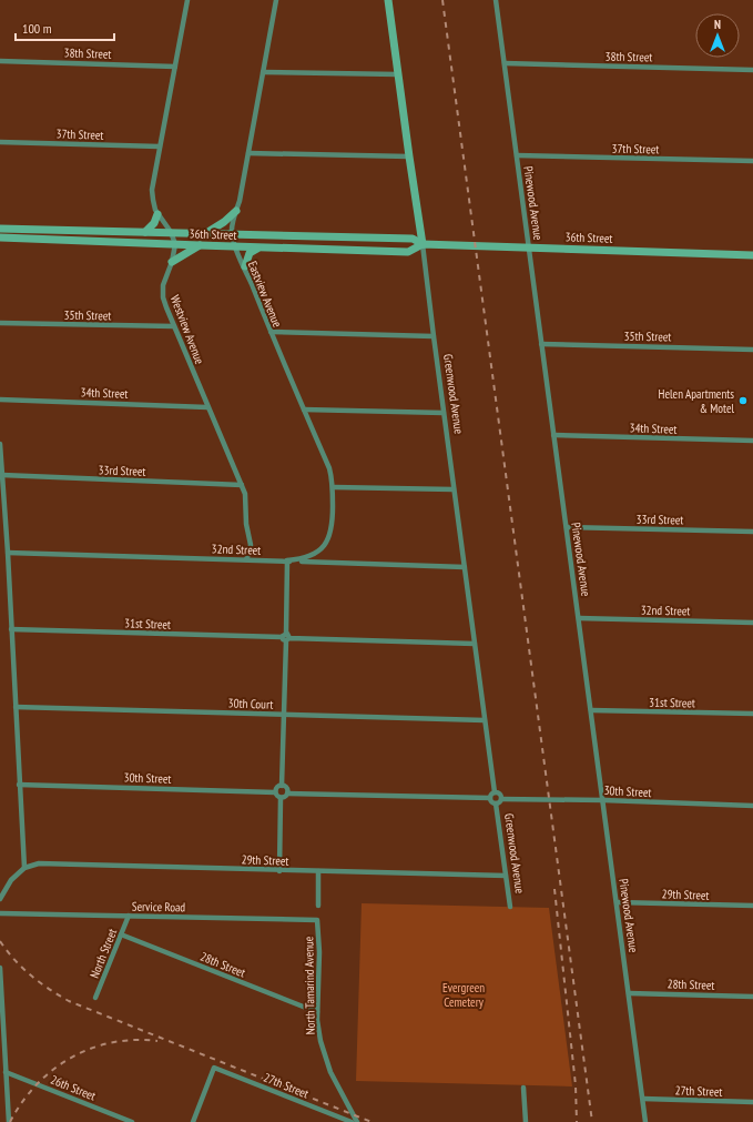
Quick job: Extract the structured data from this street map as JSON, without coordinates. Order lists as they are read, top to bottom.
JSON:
{
  "streets": {
    "street": [
      "38th Street",
      "37th Street",
      "Pinewood Avenue",
      "36th Street",
      "Eastview Avenue",
      "35th Street",
      "Westview Avenue",
      "34th Street",
      "Greenwood Avenue",
      "33rd Street",
      "32nd Street",
      "31st Street",
      "30th Court",
      "30th Street",
      "29th Street",
      "Service Road",
      "North Street",
      "28th Street",
      "North Tamarind Avenue",
      "27th Street",
      "26th Street"
    ]
  },
  "crossings": [
    ["38th Street", "Pinewood Avenue"],
    ["37th Street", "Pinewood Avenue"],
    ["Pinewood Avenue", "36th Street"],
    ["Pinewood Avenue", "35th Street"],
    ["Pinewood Avenue", "34th Street"],
    ["Pinewood Avenue", "33rd Street"],
    ["Pinewood Avenue", "32nd Street"],
    ["Pinewood Avenue", "31st Street"],
    ["Pinewood Avenue", "30th Street"],
    ["Pinewood Avenue", "29th Street"],
    ["Pinewood Avenue", "28th Street"],
    ["Pinewood Avenue", "27th Street"],
    ["36th Street", "Eastview Avenue"],
    ["36th Street", "Westview Avenue"],
    ["36th Street", "Greenwood Avenue"],
    ["Eastview Avenue", "32nd Street"],
    ["35th Street", "Westview Avenue"],
    ["Westview Avenue", "34th Street"],
    ["Westview Avenue", "33rd Street"],
    ["Westview Avenue", "32nd Street"],
    ["Greenwood Avenue", "32nd Street"],
    ["Greenwood Avenue", "31st Street"],
    ["Greenwood Avenue", "30th Court"],
    ["Greenwood Avenue", "30th Street"],
    ["Greenwood Avenue", "29th Street"],
    ["Service Road", "North Street"],
    ["Service Road", "North Tamarind Avenue"],
    ["North Street", "28th Street"],
    ["28th Street", "North Tamarind Avenue"]
  ],
  "parks": ["Evergreen Cemetery"],
  "places": ["Helen Apartments & Motel"],
  "scale_bar": "100 m",
  "north": "top"
}
